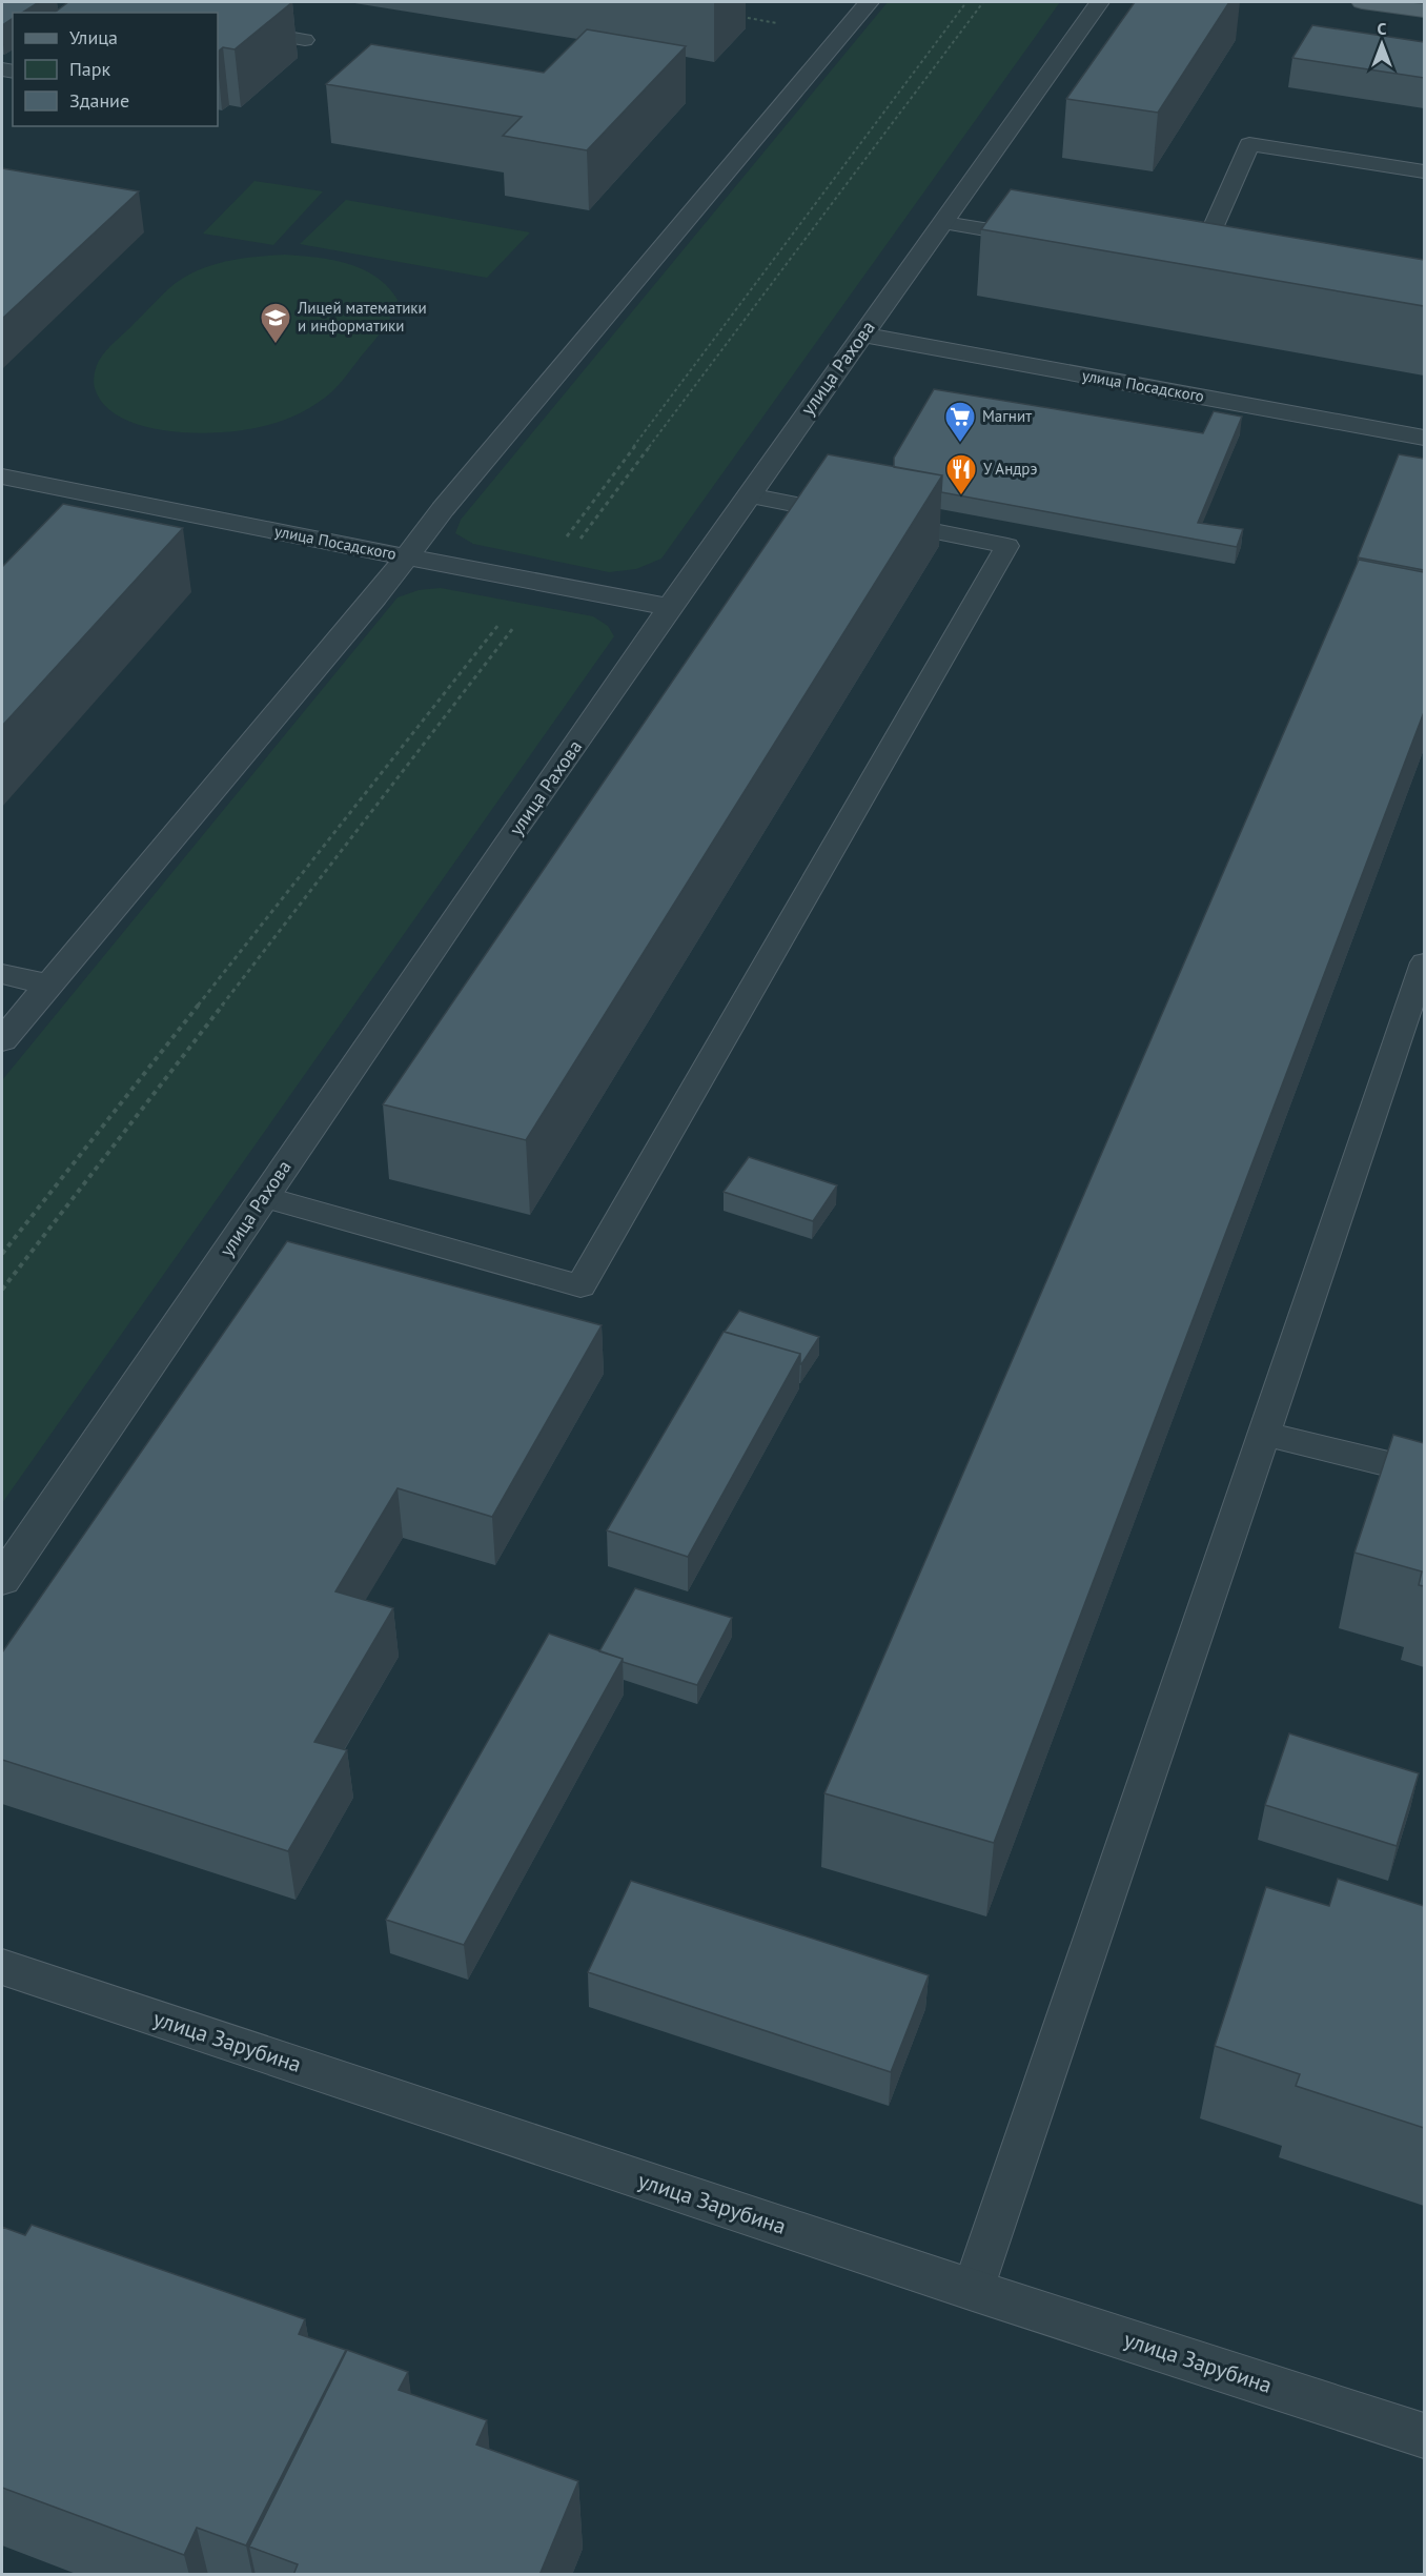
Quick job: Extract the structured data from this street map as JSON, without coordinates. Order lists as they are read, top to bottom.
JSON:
{
  "streets": {
    "street": ["улица Рахова", "улица Посадского", "улица Зарубина"]
  },
  "crossings": [
    ["улица Рахова", "улица Посадского"]
  ],
  "places": {
    "school or university": ["Лицей математики и информатики"],
    "supermarket": ["Магнит"],
    "restaurant": ["У Андрэ"]
  },
  "legend": ["Улица", "Парк", "Здание"],
  "north": "top"
}
